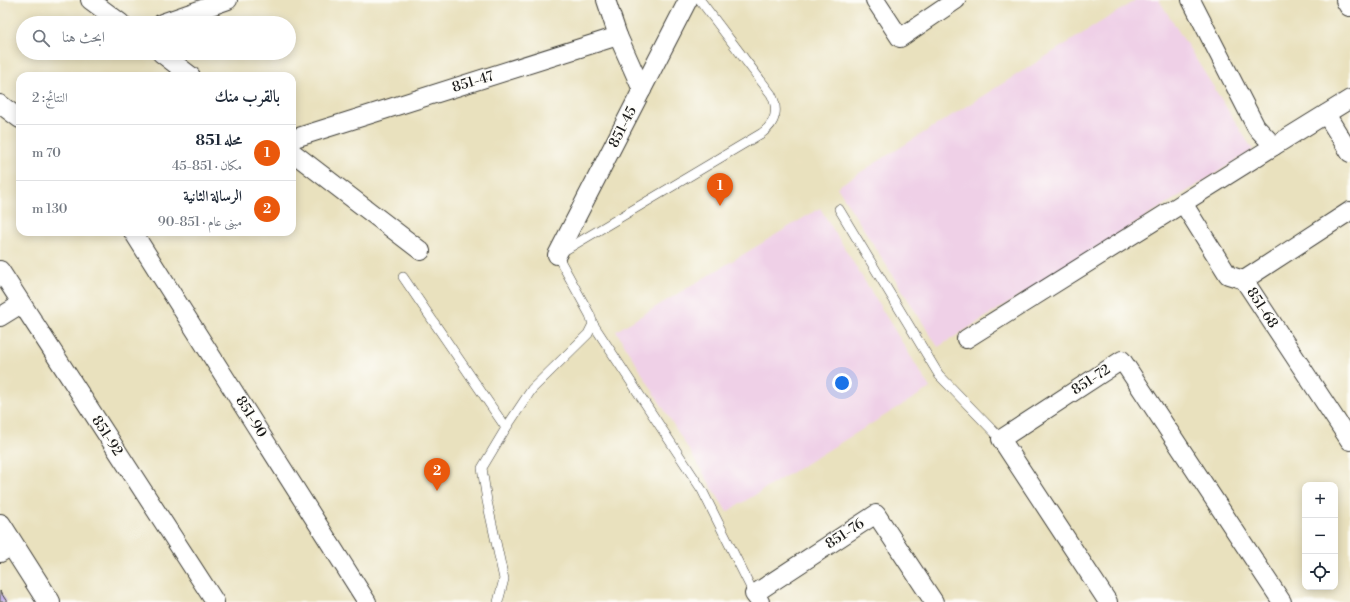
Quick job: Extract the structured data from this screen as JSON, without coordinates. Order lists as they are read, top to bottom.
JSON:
{
  "streets": {
    "street": [
      "851-47",
      "851-45",
      "851-68",
      "851-72",
      "851-90",
      "851-92",
      "851-76"
    ]
  },
  "page": {
    "search": "ابحث هنا",
    "heading": ["بالقرب منك", "النتائج: 2"],
    "list": [
      {
        "mark": "1",
        "name": "محله 851",
        "note": "مكان · 851-45",
        "value": "70 m"
      },
      {
        "mark": "2",
        "name": "الرسالة الثانية",
        "note": "مبنى عام · 851-90",
        "value": "130 m"
      }
    ],
    "pins": ["1", "2"],
    "map_buttons": ["+", "−"]
  }
}
